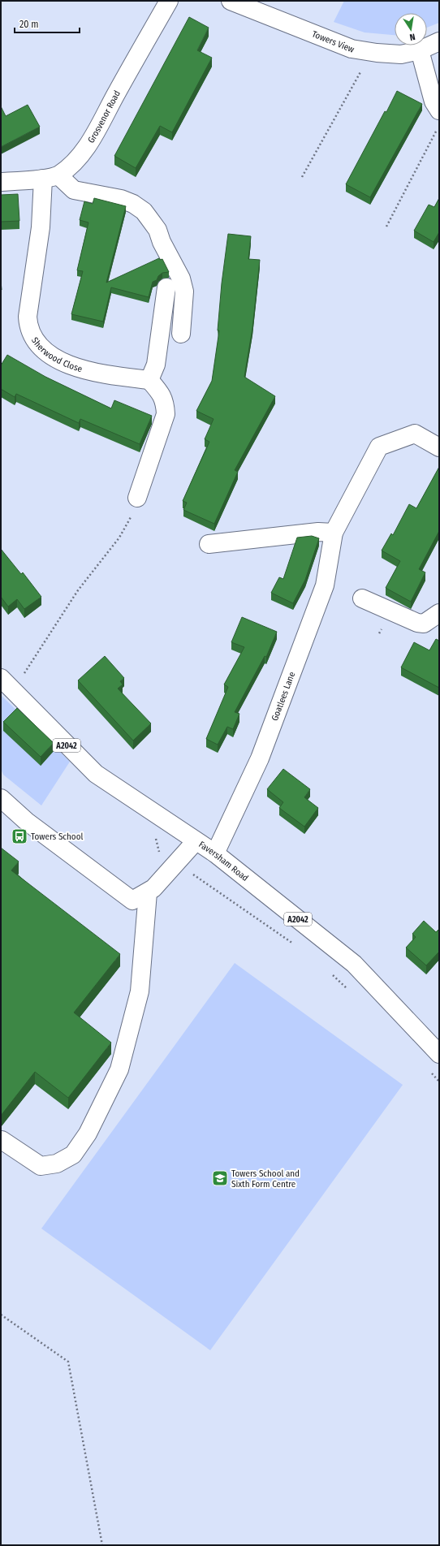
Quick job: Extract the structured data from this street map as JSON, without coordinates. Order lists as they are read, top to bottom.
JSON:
{
  "streets": {
    "street": [
      "Towers View",
      "Grosvenor Road",
      "Sherwood Close",
      "Goatlees Lane",
      "A2042",
      "Faversham Road"
    ]
  },
  "crossings": [
    ["Grosvenor Road", "Sherwood Close"],
    ["Goatlees Lane", "Faversham Road"]
  ],
  "places": {
    "bus stop": ["Towers School"],
    "school or university": ["Towers School and Sixth Form Centre"]
  },
  "scale_bar": "20 m",
  "north": "bottom"
}
